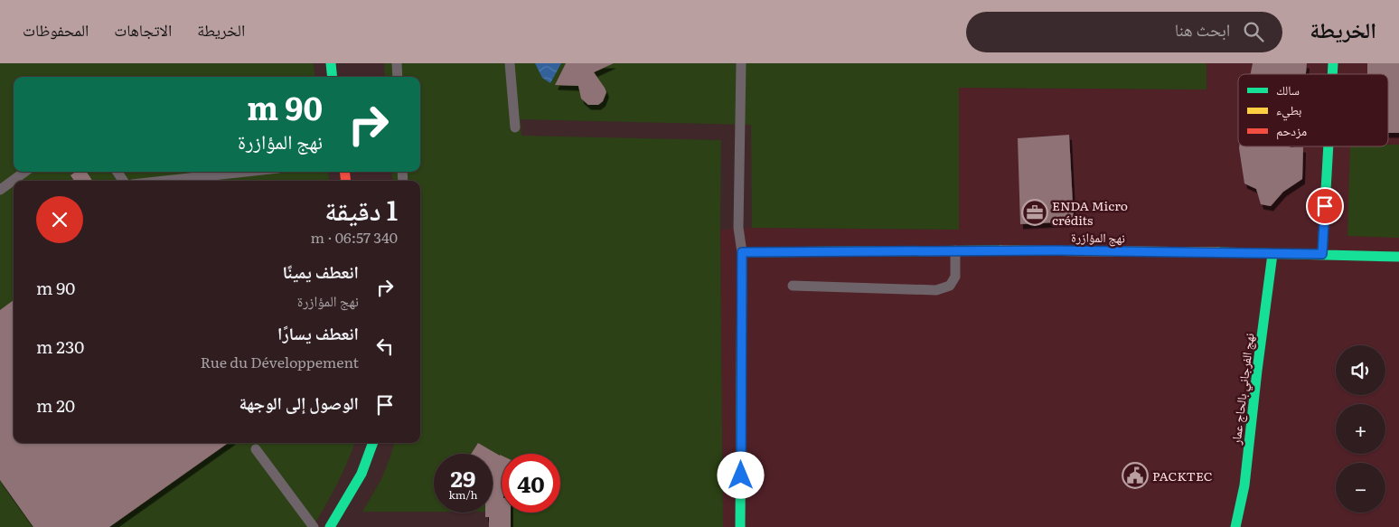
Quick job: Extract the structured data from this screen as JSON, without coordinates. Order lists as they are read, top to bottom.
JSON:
{
  "streets": {
    "street": ["نهج المؤازرة", "نهج الفرجاني بالحاج عمار"]
  },
  "crossings": [
    ["نهج المؤازرة", "نهج الفرجاني بالحاج عمار"]
  ],
  "places": {
    "office": ["ENDA Micro crédits"],
    "public building": ["PACKTEC"]
  },
  "legend": ["سالك", "بطيء", "مزدحم"],
  "page": {
    "header": "الخريطة",
    "search": "ابحث هنا",
    "nav": ["الخريطة", "الاتجاهات", "المحفوظات"],
    "turn": ["90 m", "نهج المؤازرة"],
    "heading": ["1 دقيقة", "340 m · 06:57"],
    "list": [
      {
        "name": "انعطف يمينًا",
        "note": "نهج المؤازرة",
        "value": "90 m"
      },
      {
        "name": "انعطف يسارًا",
        "note": "Rue du Développement",
        "value": "230 m"
      },
      {
        "name": "الوصول إلى الوجهة",
        "value": "20 m"
      }
    ],
    "map_buttons": ["+", "−"],
    "speed": "29 km/h",
    "limit": "40"
  }
}
